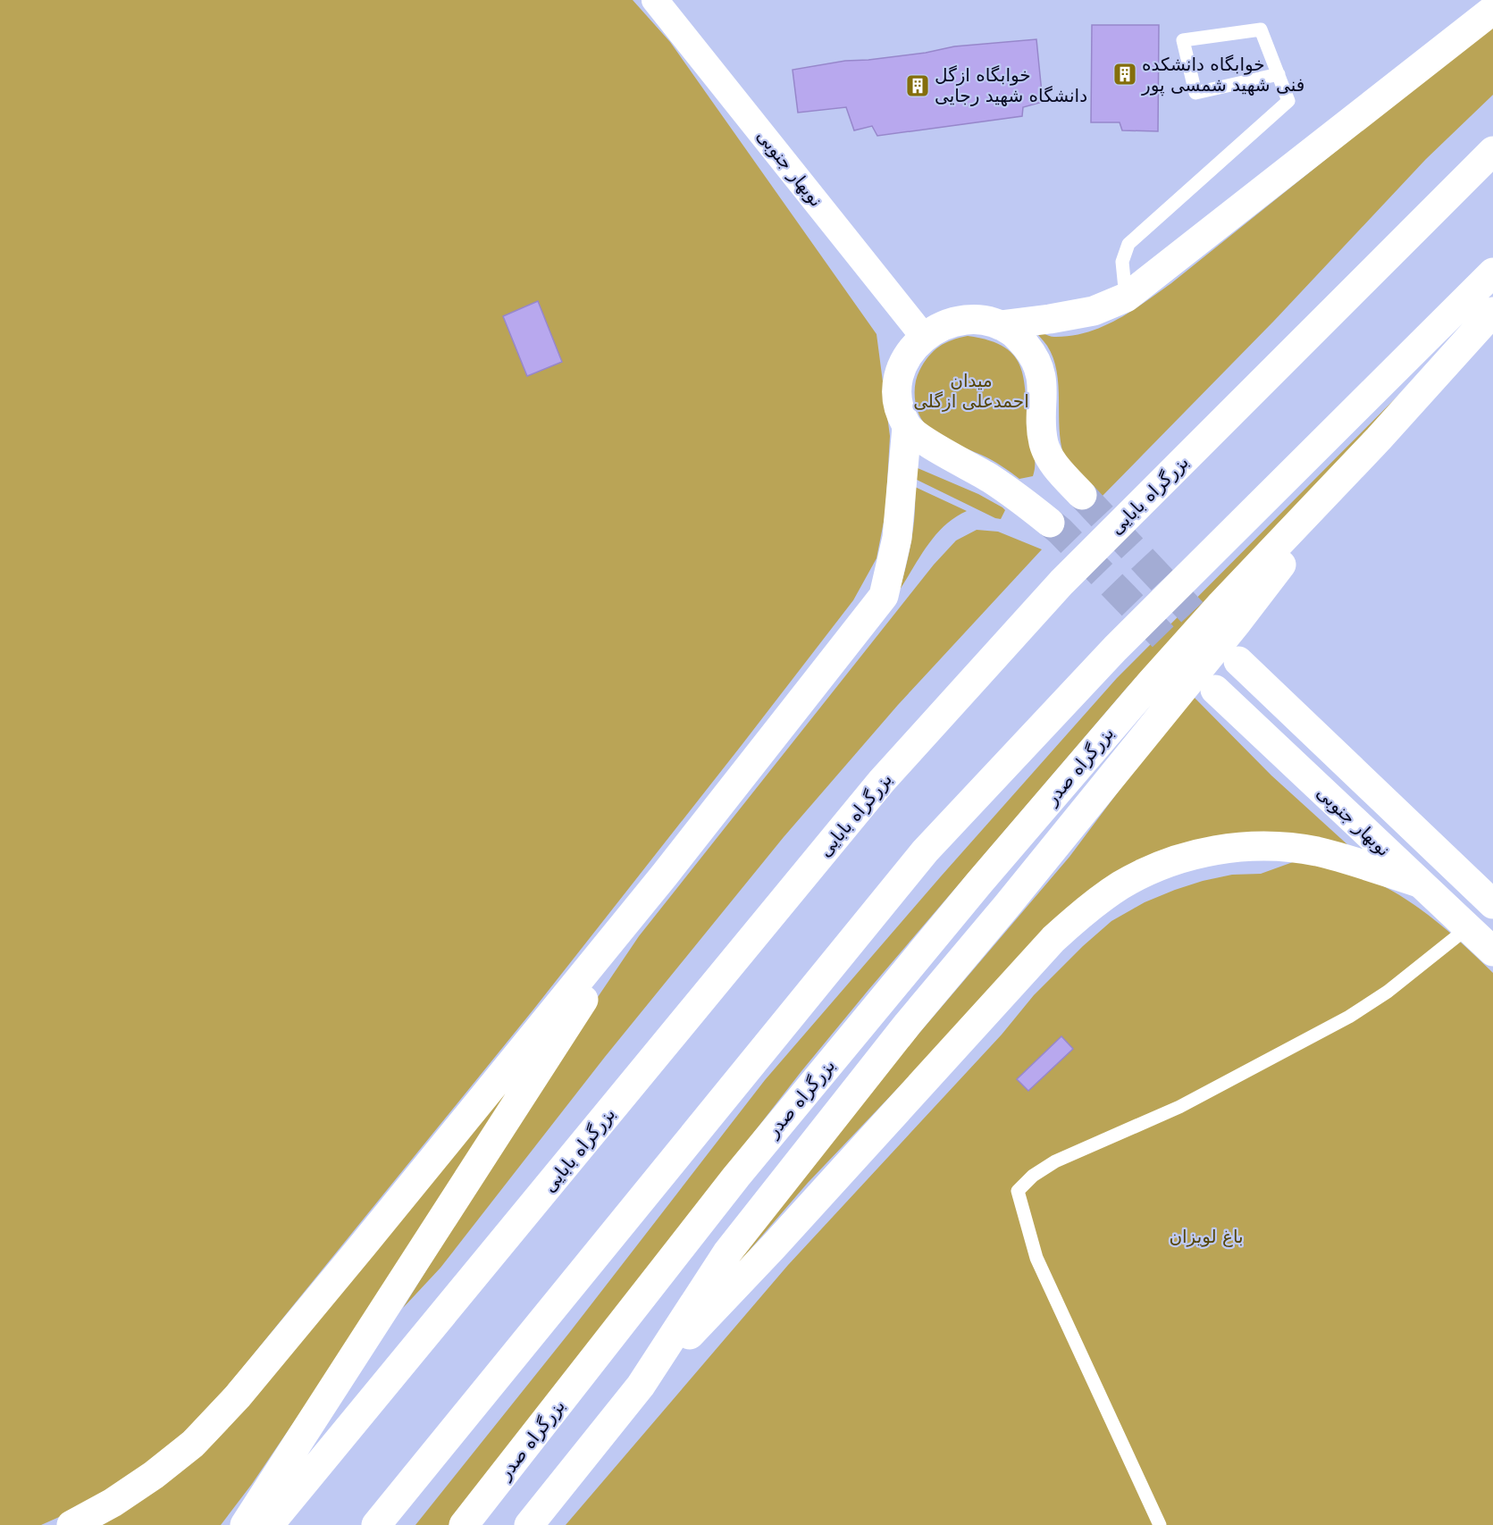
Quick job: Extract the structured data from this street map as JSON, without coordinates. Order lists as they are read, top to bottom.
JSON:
{
  "streets": {
    "main road": ["نوبهار جنوبی", "بزرگراه بابایی", "بزرگراه صدر"]
  },
  "parks": ["میدان احمدعلی ازگلی", "باغ لویزان"],
  "places": {
    "building": ["خوابگاه دانشکده فنی شهید شمسی پور", "خوابگاه ازگل دانشگاه شهید رجایی"]
  }
}
